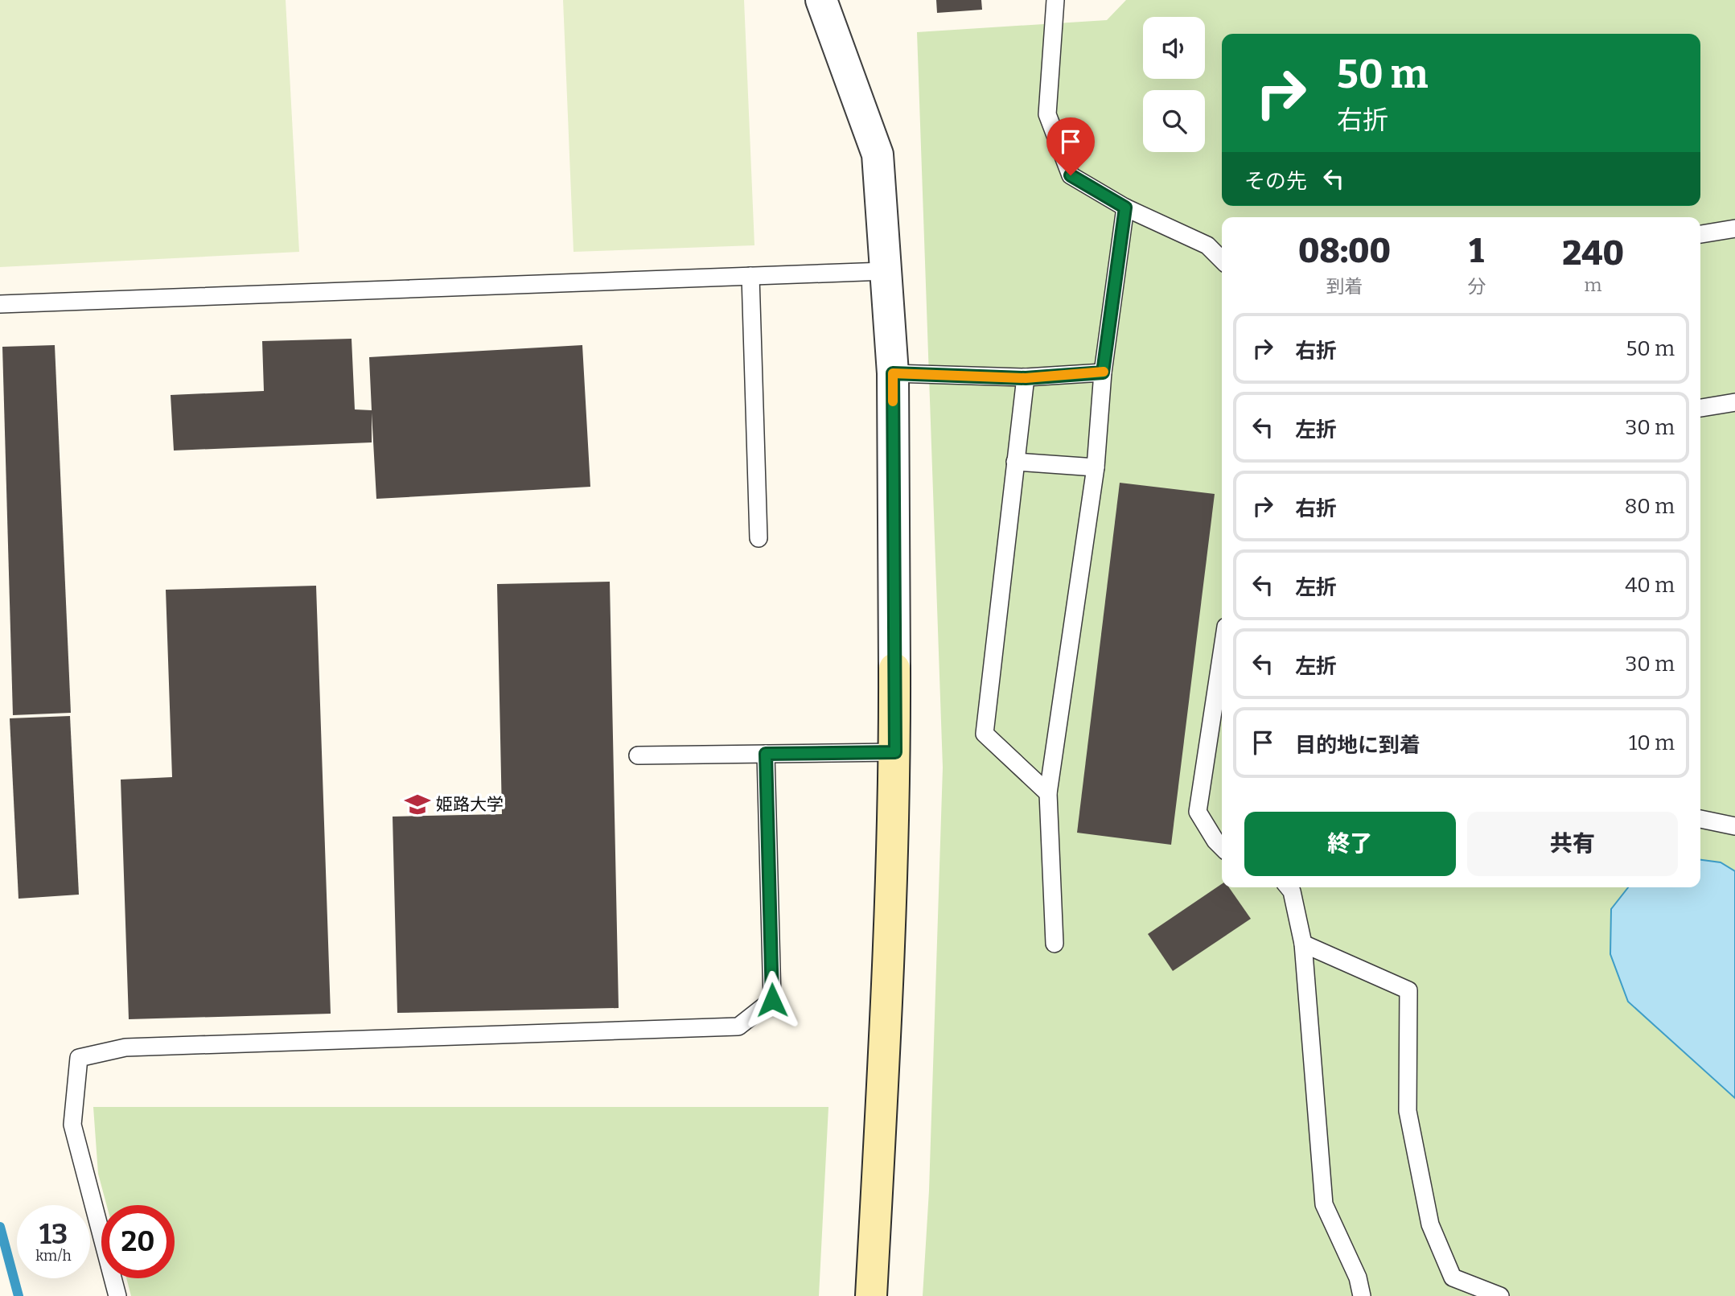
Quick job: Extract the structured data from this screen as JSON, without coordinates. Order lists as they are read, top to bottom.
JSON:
{
  "places": {
    "school or university": ["姫路大学"]
  },
  "page": {
    "turn": ["50 m", "右折"],
    "then": "その先",
    "eta": [
      "08:00",
      "到着",
      "1",
      "分",
      "240",
      "m"
    ],
    "list": [
      {
        "name": "右折",
        "value": "50 m"
      },
      {
        "name": "左折",
        "value": "30 m"
      },
      {
        "name": "右折",
        "value": "80 m"
      },
      {
        "name": "左折",
        "value": "40 m"
      },
      {
        "name": "左折",
        "value": "30 m"
      },
      {
        "name": "目的地に到着",
        "value": "10 m"
      }
    ],
    "buttons": ["終了", "共有"],
    "speed": "13 km/h",
    "limit": "20"
  }
}
